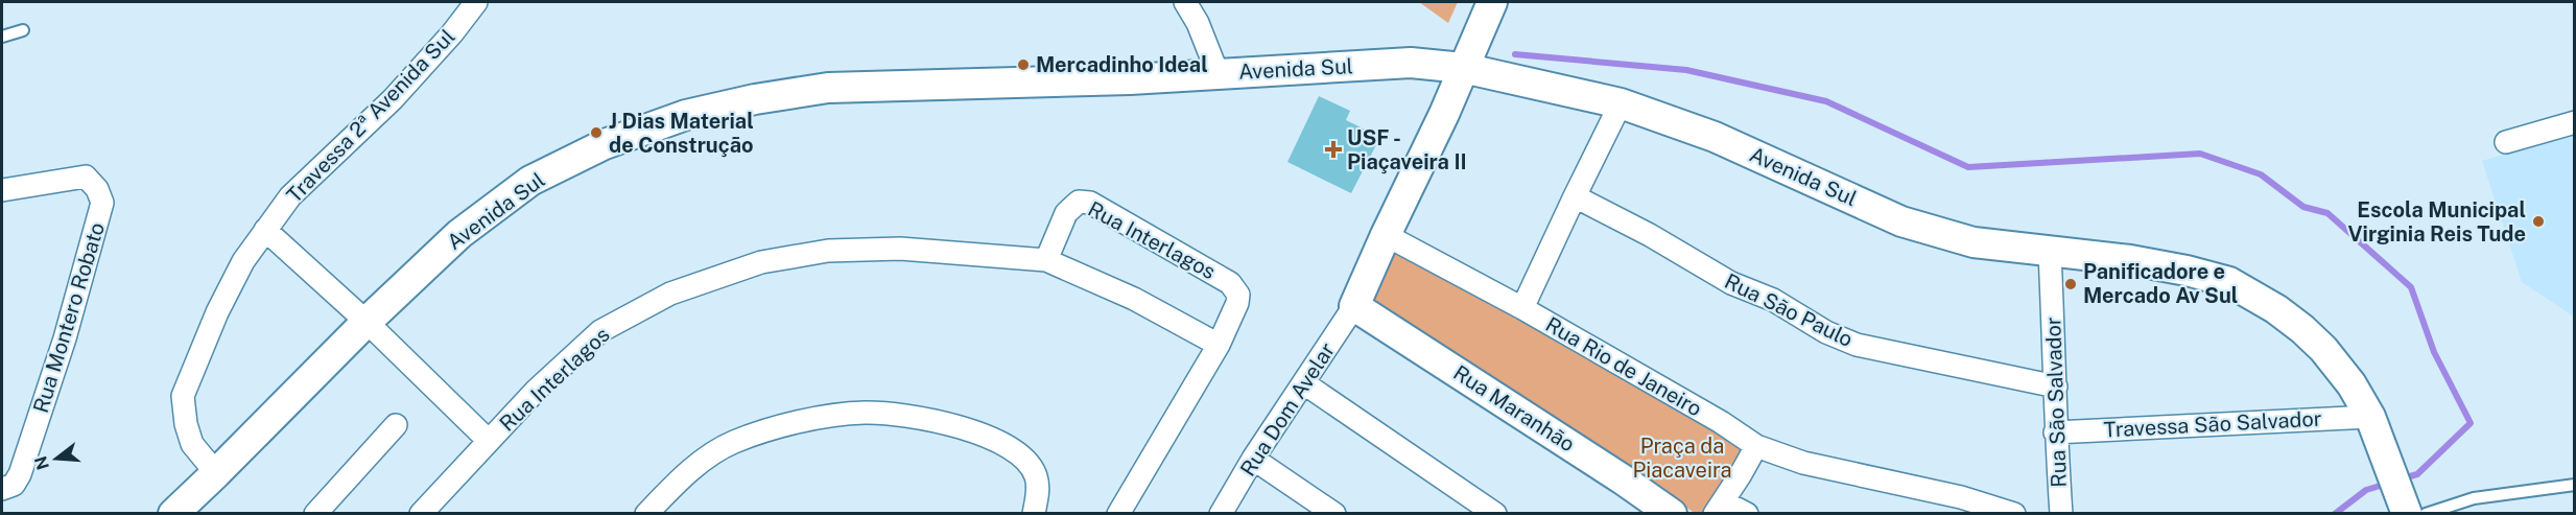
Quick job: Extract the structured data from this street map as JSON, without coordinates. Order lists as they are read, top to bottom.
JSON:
{
  "streets": {
    "street": [
      "Avenida Sul",
      "Travessa 2ª Avenida Sul",
      "Rua Interlagos",
      "Rua São Paulo",
      "Rua Montero Robato",
      "Rua Rio de Janeiro",
      "Rua São Salvador",
      "Rua Maranhão",
      "Rua Dom Avelar",
      "Travessa São Salvador"
    ]
  },
  "crossings": [
    ["Avenida Sul", "Travessa 2ª Avenida Sul"],
    ["Avenida Sul", "Rua São Salvador"],
    ["Avenida Sul", "Travessa São Salvador"],
    ["Rua São Paulo", "Rua São Salvador"],
    ["Rua São Salvador", "Travessa São Salvador"],
    ["Rua Maranhão", "Rua Dom Avelar"]
  ],
  "parks": ["Praça da Piacaveira"],
  "places": {
    "other": [
      "Mercadinho Ideal",
      "J Dias Material de Construção",
      "Escola Municipal Virginia Reis Tude",
      "Panificadore e Mercado Av Sul"
    ],
    "health": ["USF - Piaçaveira II"]
  },
  "north": "left"
}
